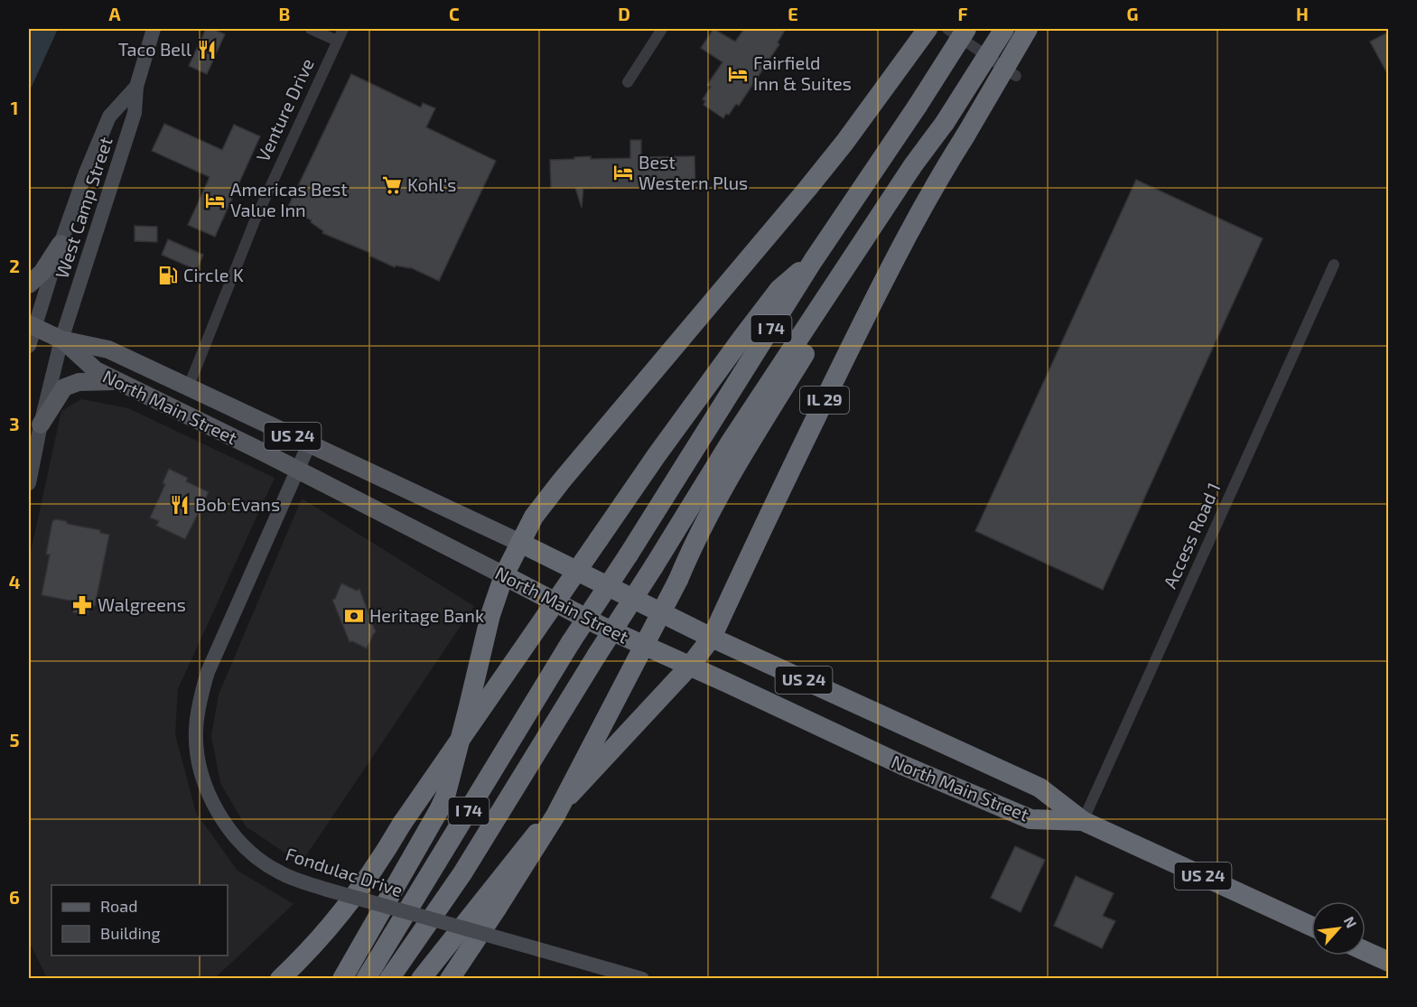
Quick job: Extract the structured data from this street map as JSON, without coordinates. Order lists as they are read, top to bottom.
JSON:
{
  "streets": {
    "highway": [
      "I 74",
      "IL 29",
      "North Main Street",
      "US 24"
    ],
    "street": [
      "Venture Drive",
      "West Camp Street",
      "Access Road 1",
      "Fondulac Drive"
    ]
  },
  "crossings": [
    ["Venture Drive", "North Main Street"],
    ["West Camp Street", "North Main Street"],
    ["IL 29", "North Main Street"],
    ["North Main Street", "Access Road 1"],
    ["North Main Street", "Fondulac Drive"]
  ],
  "places": {
    "restaurant": ["Taco Bell", "Bob Evans"],
    "hotel": ["Fairfield Inn & Suites", "Best Western Plus", "Americas Best Value Inn"],
    "supermarket": ["Kohl's"],
    "fuel station": ["Circle K"],
    "pharmacy": ["Walgreens"],
    "bank": ["Heritage Bank"]
  },
  "legend": ["Road", "Building"],
  "north": "top right",
  "grid": {
    "columns": [
      "A",
      "B",
      "C",
      "D",
      "E",
      "F",
      "G",
      "H"
    ],
    "rows": [
      "1",
      "2",
      "3",
      "4",
      "5",
      "6"
    ]
  }
}
